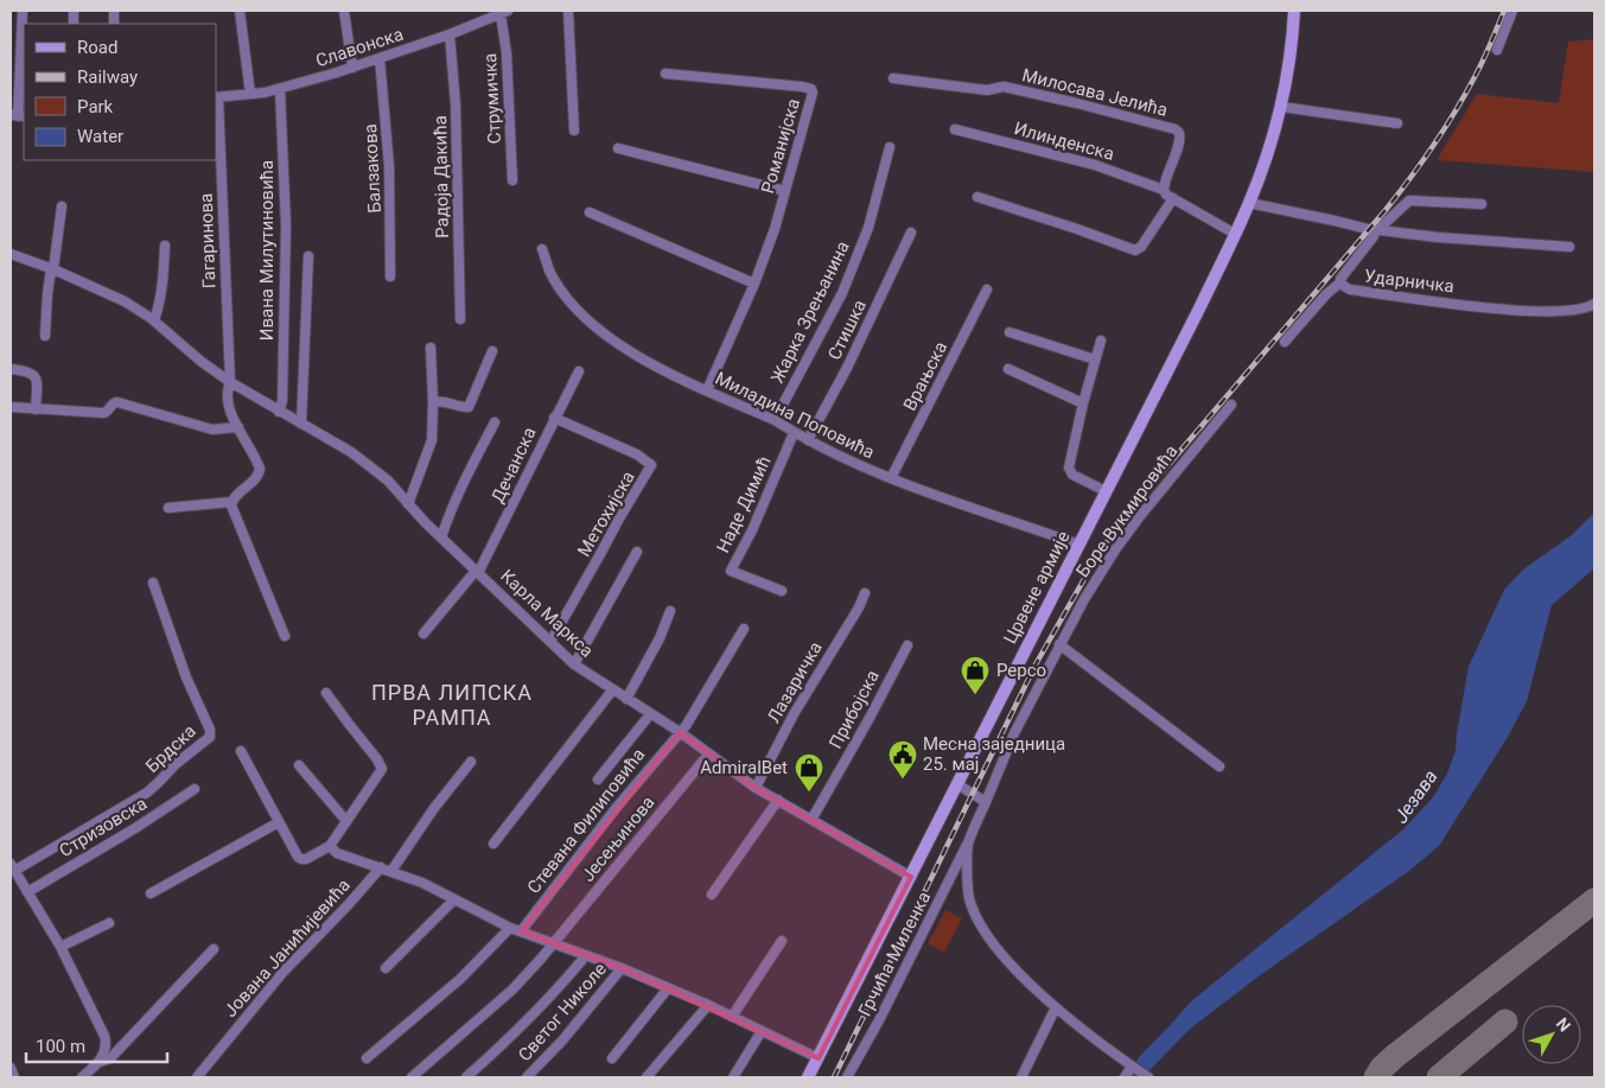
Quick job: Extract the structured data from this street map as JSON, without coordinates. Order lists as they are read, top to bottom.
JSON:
{
  "streets": {
    "main road": ["Црвене армије"],
    "street": [
      "Славонска",
      "Милосава Јелића",
      "Струмичка",
      "Илинденска",
      "Романијска",
      "Балзакова",
      "Радоја Дакића",
      "Гагаринова",
      "Ивана Милутиновића",
      "Ударничка",
      "Жарка Зрењанина",
      "Стишка",
      "Врањска",
      "Миладина Поповића",
      "Дечанска",
      "Наде Димић",
      "Боре Вукмировића",
      "Метохијска",
      "Карла Маркса",
      "Лазаричка",
      "Прибојска",
      "Брдска",
      "Стевана Филиповића",
      "Стризовска",
      "Јесењинова",
      "Јована Јанићијевића",
      "Грчића Миленка",
      "Светог Николе"
    ]
  },
  "crossings": [
    ["Славонска", "Струмичка"],
    ["Славонска", "Балзакова"],
    ["Славонска", "Радоја Дакића"],
    ["Славонска", "Гагаринова"],
    ["Славонска", "Ивана Милутиновића"],
    ["Милосава Јелића", "Илинденска"],
    ["Романијска", "Миладина Поповића"],
    ["Гагаринова", "Карла Маркса"],
    ["Ивана Милутиновића", "Карла Маркса"],
    ["Жарка Зрењанина", "Миладина Поповића"],
    ["Стишка", "Миладина Поповића"],
    ["Врањска", "Миладина Поповића"],
    ["Миладина Поповића", "Наде Димић"],
    ["Миладина Поповића", "Црвене армије"],
    ["Дечанска", "Метохијска"],
    ["Дечанска", "Карла Маркса"],
    ["Боре Вукмировића", "Грчића Миленка"],
    ["Метохијска", "Карла Маркса"],
    ["Црвене армије", "Карла Маркса"],
    ["Карла Маркса", "Лазаричка"],
    ["Карла Маркса", "Прибојска"],
    ["Карла Маркса", "Стевана Филиповића"],
    ["Карла Маркса", "Јесењинова"]
  ],
  "districts": ["ПРВА ЛИПСКА РАМПА"],
  "water": ["Језава"],
  "places": {
    "shop": ["Pepco", "AdmiralBet"],
    "public building": ["Месна заједница 25. мај"]
  },
  "legend": [
    "Road",
    "Railway",
    "Park",
    "Water"
  ],
  "scale_bar": "100 m",
  "north": "top right"
}
